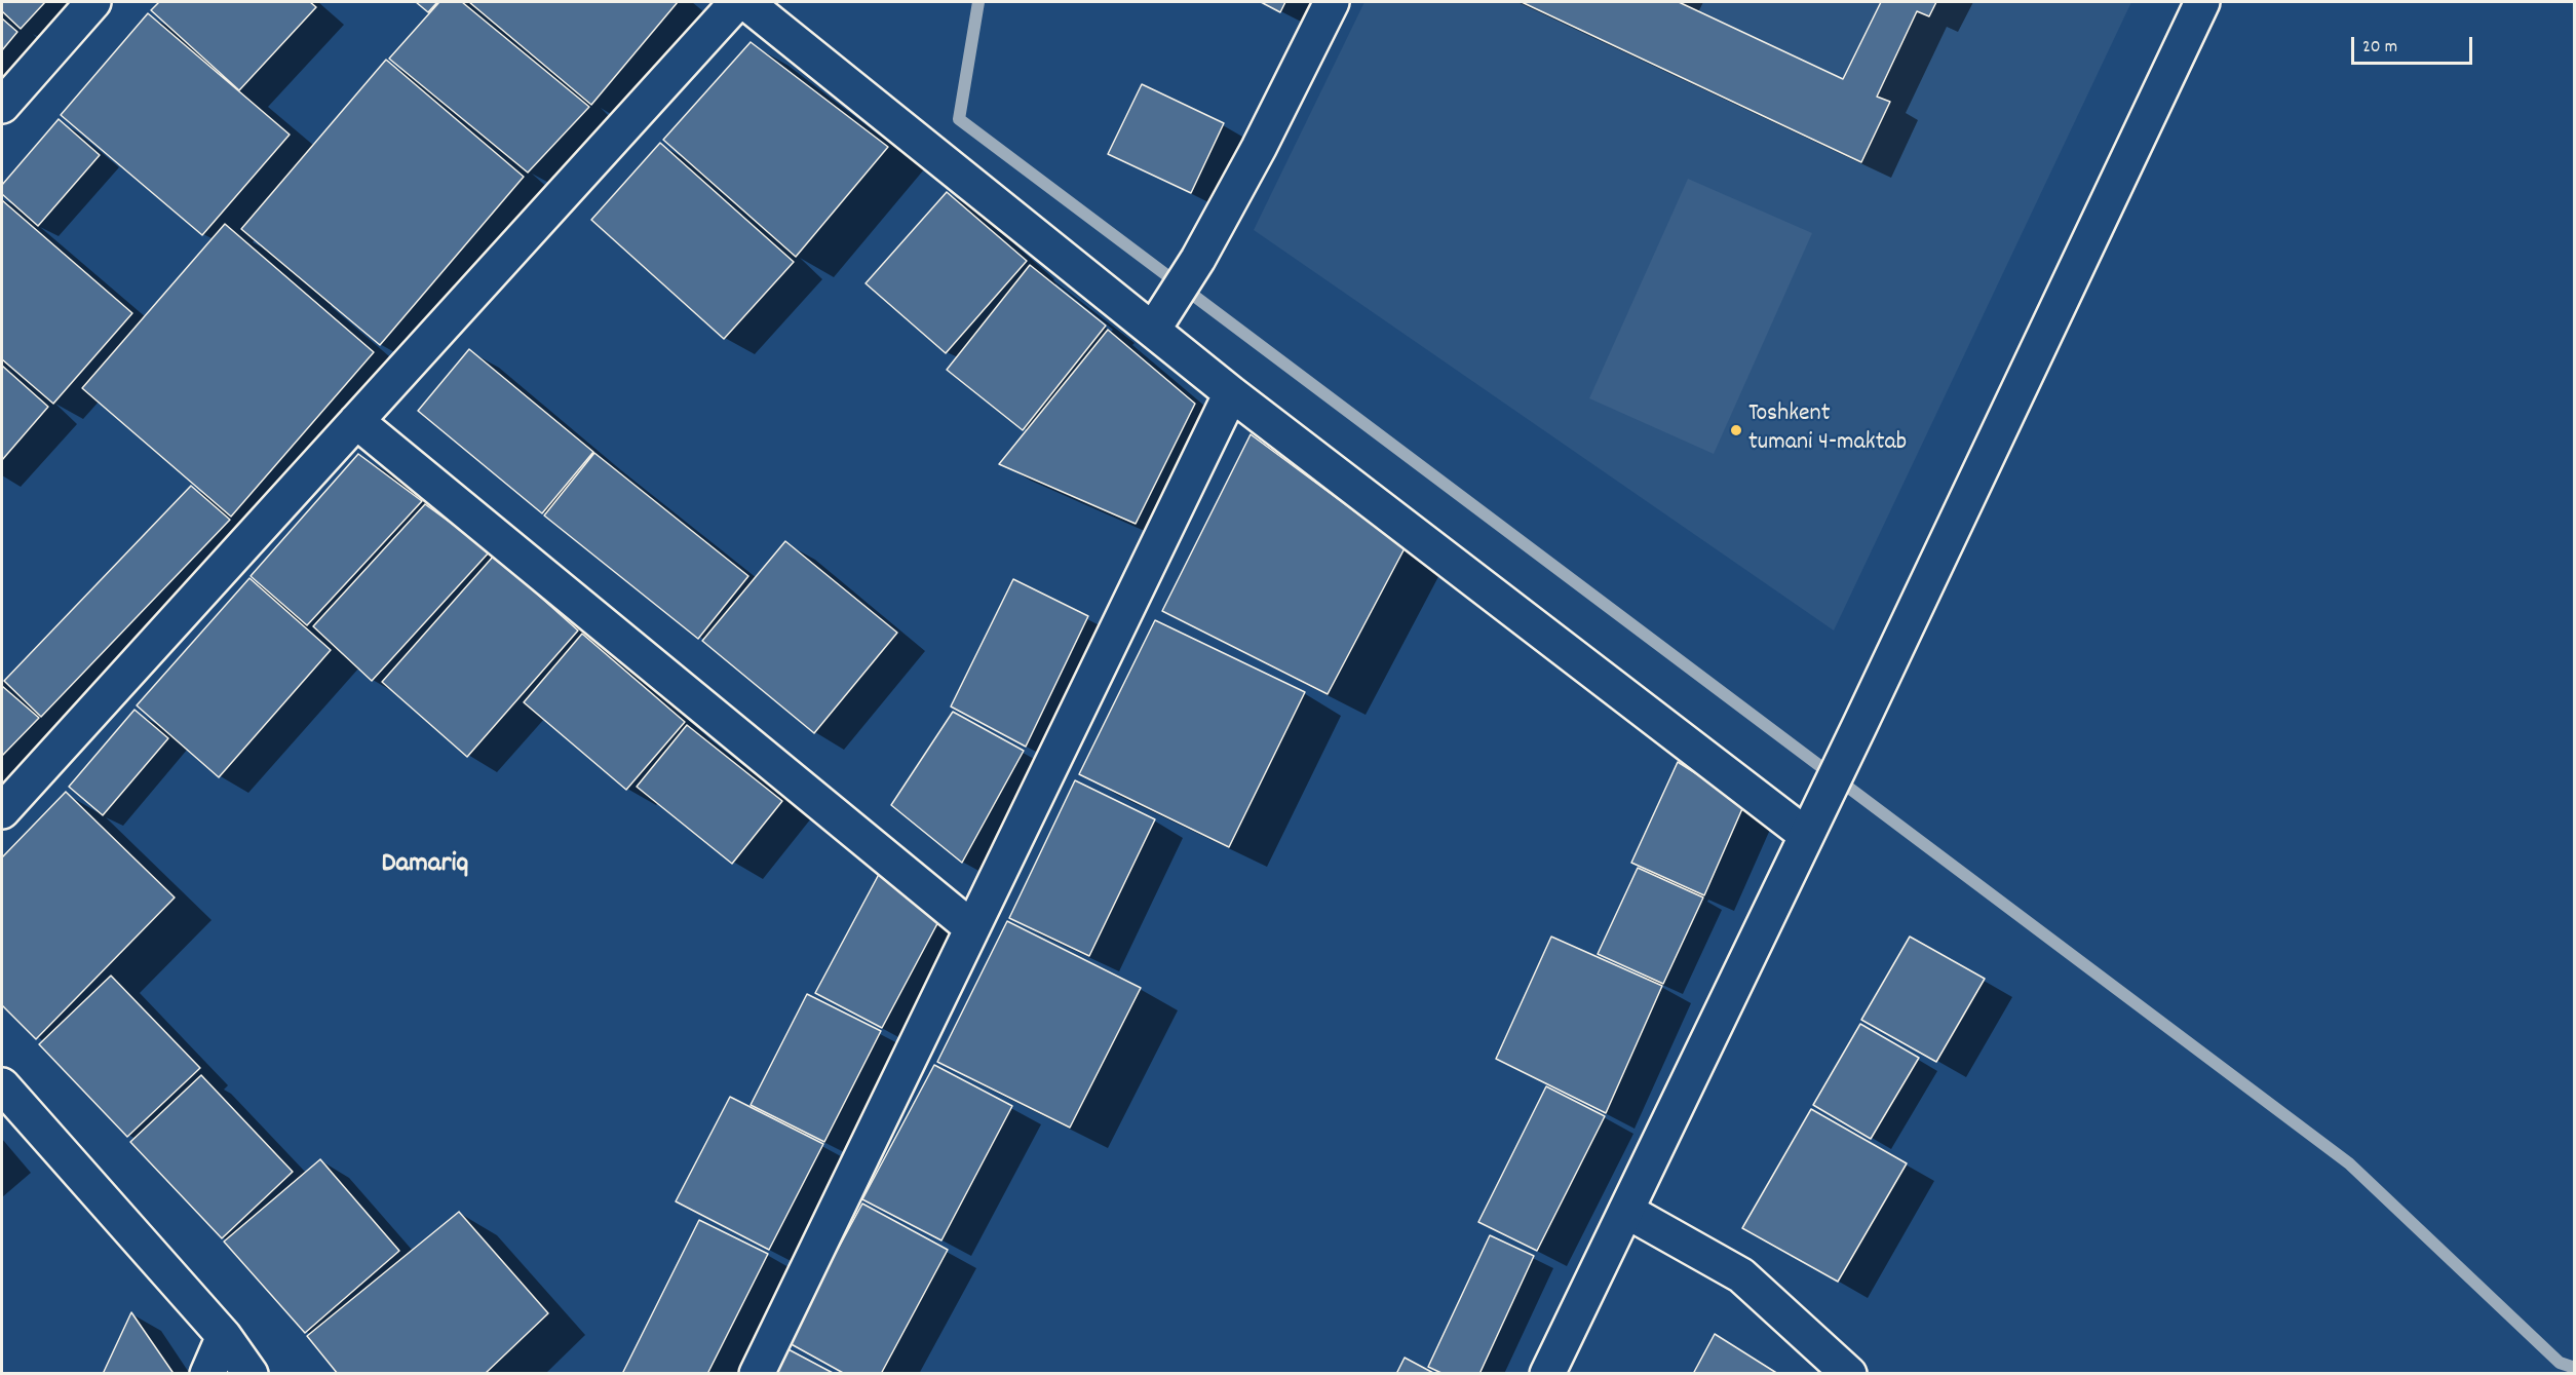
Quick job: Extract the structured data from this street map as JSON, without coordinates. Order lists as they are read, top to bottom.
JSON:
{
  "districts": ["Damariq"],
  "places": ["Toshkent tumani 4-maktab"],
  "scale_bar": "20 m"
}
